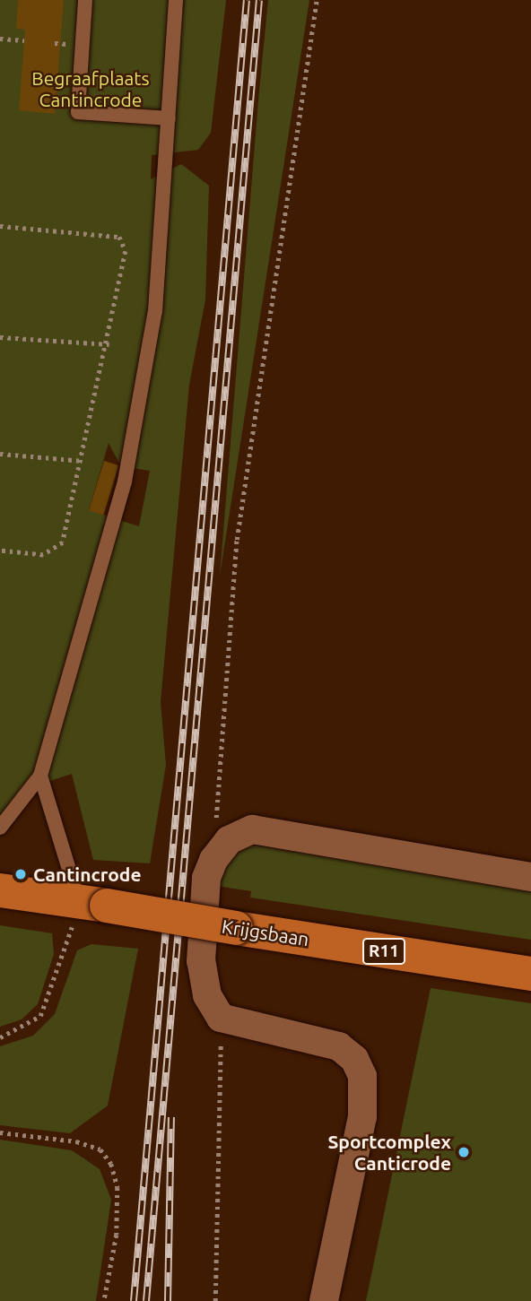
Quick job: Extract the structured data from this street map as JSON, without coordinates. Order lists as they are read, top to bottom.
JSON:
{
  "streets": {
    "main road": ["Krijgsbaan", "R11"]
  },
  "parks": ["Begraafplaats Cantincrode"],
  "places": ["Cantincrode", "Sportcomplex Canticrode"]
}
